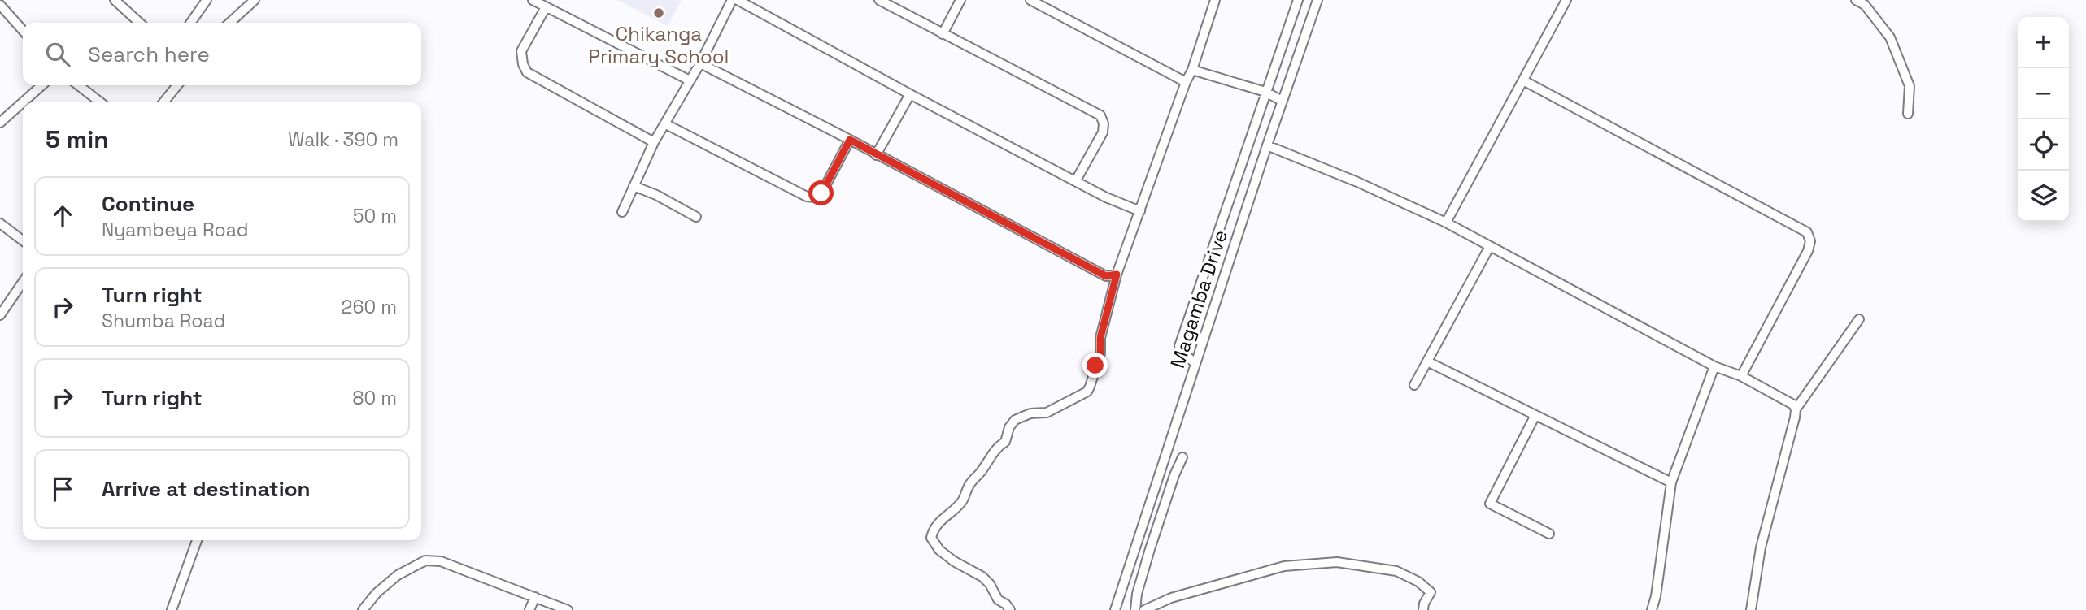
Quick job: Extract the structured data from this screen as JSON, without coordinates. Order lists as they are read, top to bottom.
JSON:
{
  "streets": {
    "street": ["Magamba Drive"]
  },
  "places": ["Chikanga Primary School"],
  "page": {
    "map_buttons": ["+", "−"],
    "search": "Search here",
    "heading": ["5 min", "Walk · 390 m"],
    "list": [
      ["Continue", "Nyambeya Road", "50 m"],
      ["Turn right", "Shumba Road", "260 m"],
      ["Turn right", "80 m"],
      "Arrive at destination"
    ]
  }
}
